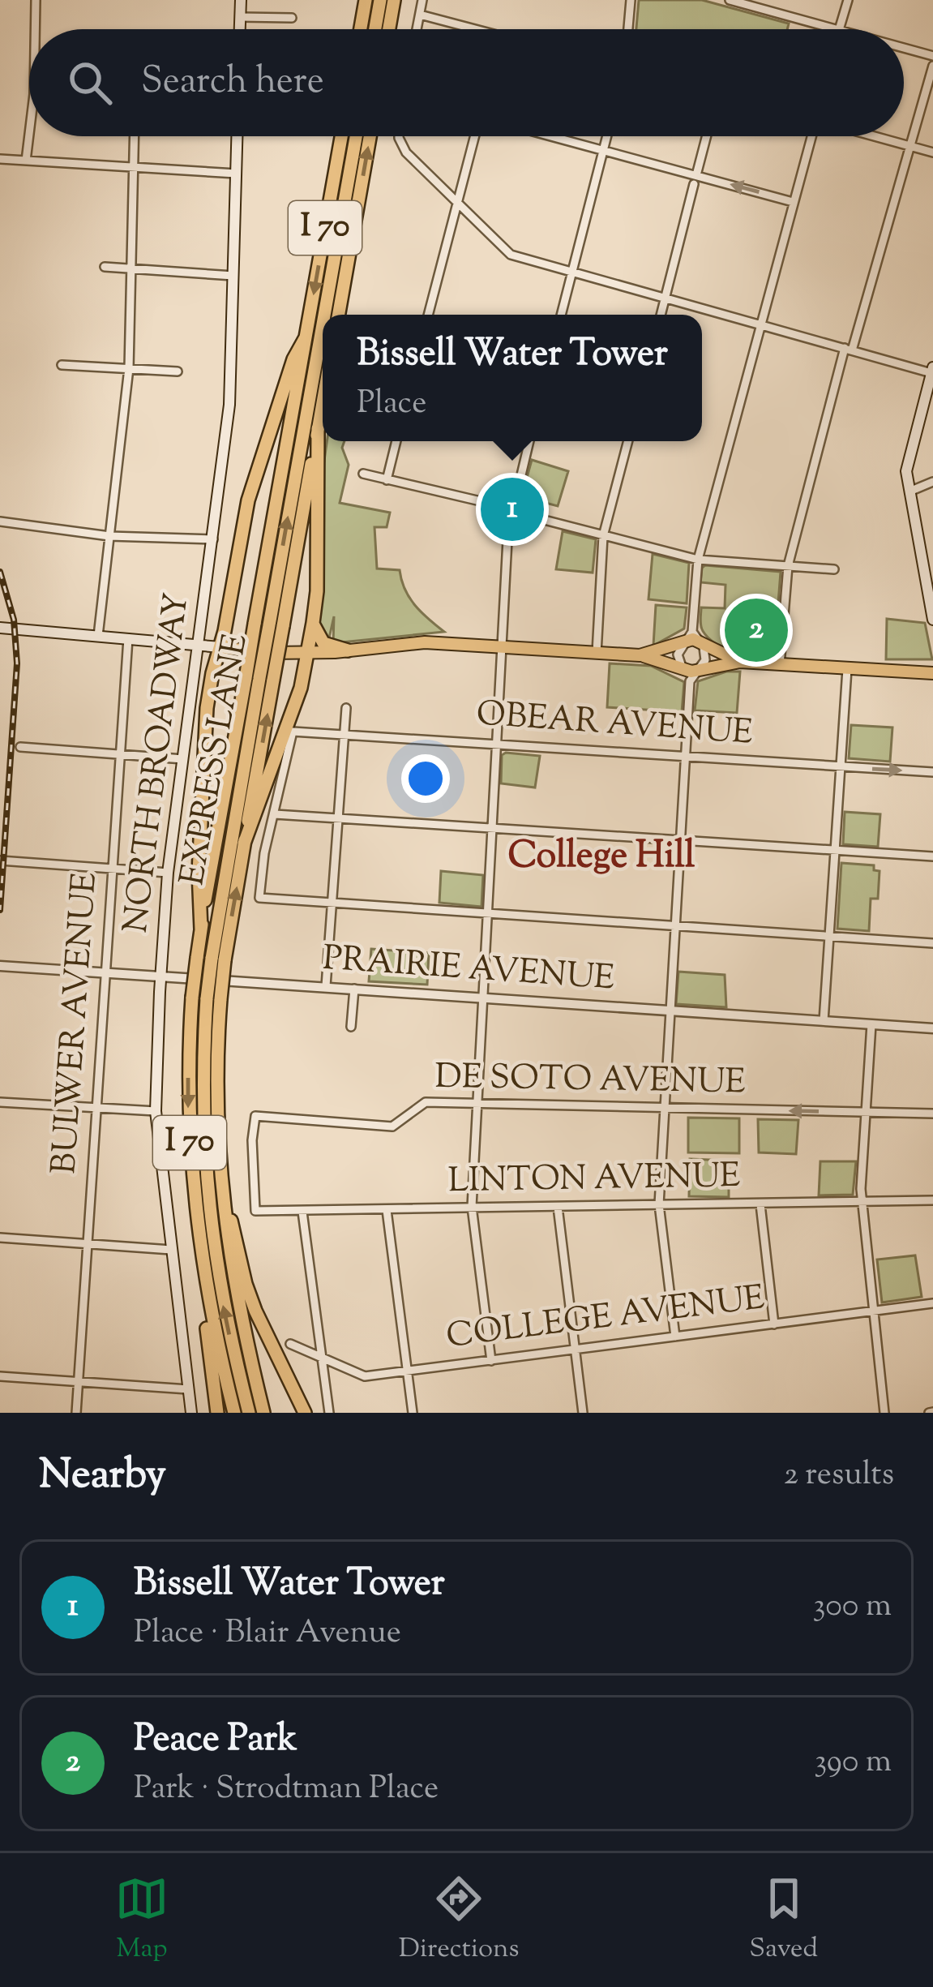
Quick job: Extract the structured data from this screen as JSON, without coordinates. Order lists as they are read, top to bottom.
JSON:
{
  "streets": {
    "highway": ["I 70", "EXPRESS LANE"],
    "main road": ["NORTH BROADWAY"],
    "street": [
      "OBEAR AVENUE",
      "PRAIRIE AVENUE",
      "BULWER AVENUE",
      "DE SOTO AVENUE",
      "LINTON AVENUE",
      "COLLEGE AVENUE"
    ]
  },
  "crossings": [
    ["I 70", "EXPRESS LANE"],
    ["NORTH BROADWAY", "PRAIRIE AVENUE"],
    ["PRAIRIE AVENUE", "BULWER AVENUE"],
    ["DE SOTO AVENUE", "LINTON AVENUE"]
  ],
  "districts": ["College Hill"],
  "page": {
    "search": "Search here",
    "popup": ["Bissell Water Tower", "Place"],
    "pins": ["1", "2"],
    "heading": ["Nearby", "2 results"],
    "list": [
      {
        "mark": "1",
        "name": "Bissell Water Tower",
        "note": "Place · Blair Avenue",
        "value": "300 m"
      },
      {
        "mark": "2",
        "name": "Peace Park",
        "note": "Park · Strodtman Place",
        "value": "390 m"
      }
    ],
    "nav": ["Map", "Directions", "Saved"]
  }
}
